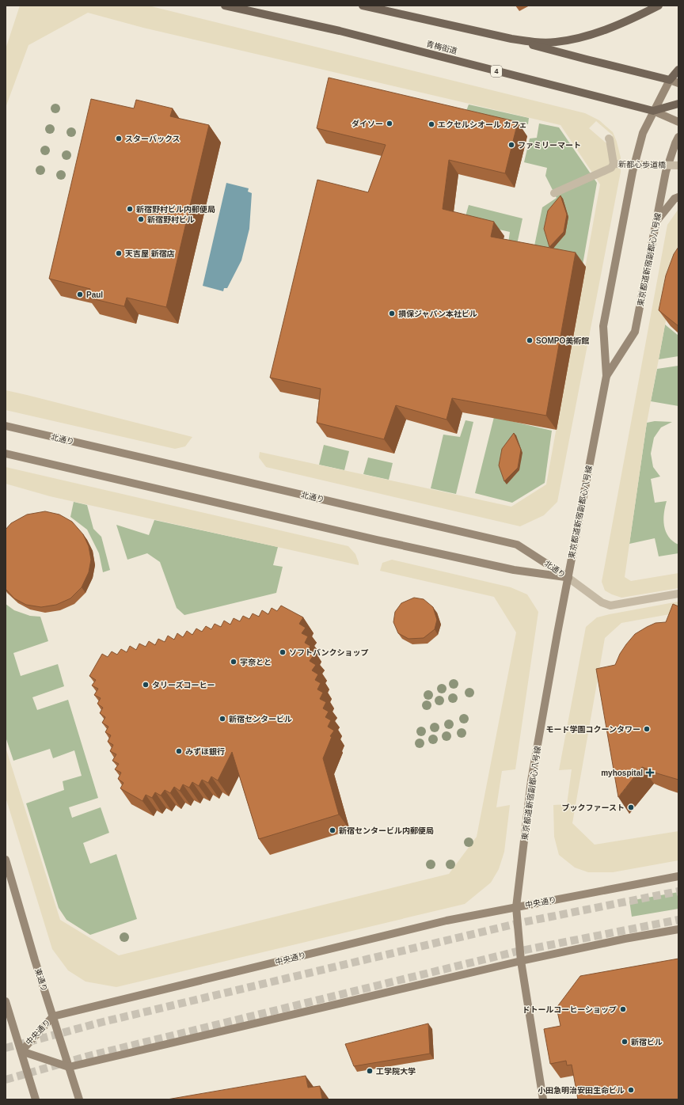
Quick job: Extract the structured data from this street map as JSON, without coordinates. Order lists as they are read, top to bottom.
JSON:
{
  "streets": {
    "main road": [
      "青梅街道",
      "4",
      "東京都道新宿副都心八号線",
      "北通り",
      "中央通り",
      "東通り"
    ],
    "street": ["新都心歩道橋"]
  },
  "crossings": [
    ["青梅街道", "4"],
    ["青梅街道", "東京都道新宿副都心八号線"],
    ["4", "東京都道新宿副都心八号線"],
    ["東京都道新宿副都心八号線", "北通り"],
    ["東京都道新宿副都心八号線", "中央通り"],
    ["中央通り", "東通り"]
  ],
  "places": {
    "other": [
      "ダイソー",
      "エクセルシオール カフェ",
      "スターバックス",
      "ファミリーマート",
      "新宿野村ビル内郵便局",
      "新宿野村ビル",
      "天吉屋 新宿店",
      "Paul",
      "損保ジャパン本社ビル",
      "SOMPO美術館",
      "ソフトバンクショップ",
      "宇奈とと",
      "タリーズコーヒー",
      "新宿センタービル",
      "モード学園コクーンタワー",
      "みずほ銀行",
      "ブックファースト",
      "新宿センタービル内郵便局",
      "ドトールコーヒーショップ",
      "新宿ビル",
      "工学院大学",
      "小田急明治安田生命ビル"
    ],
    "health": ["myhospital"]
  }
}
